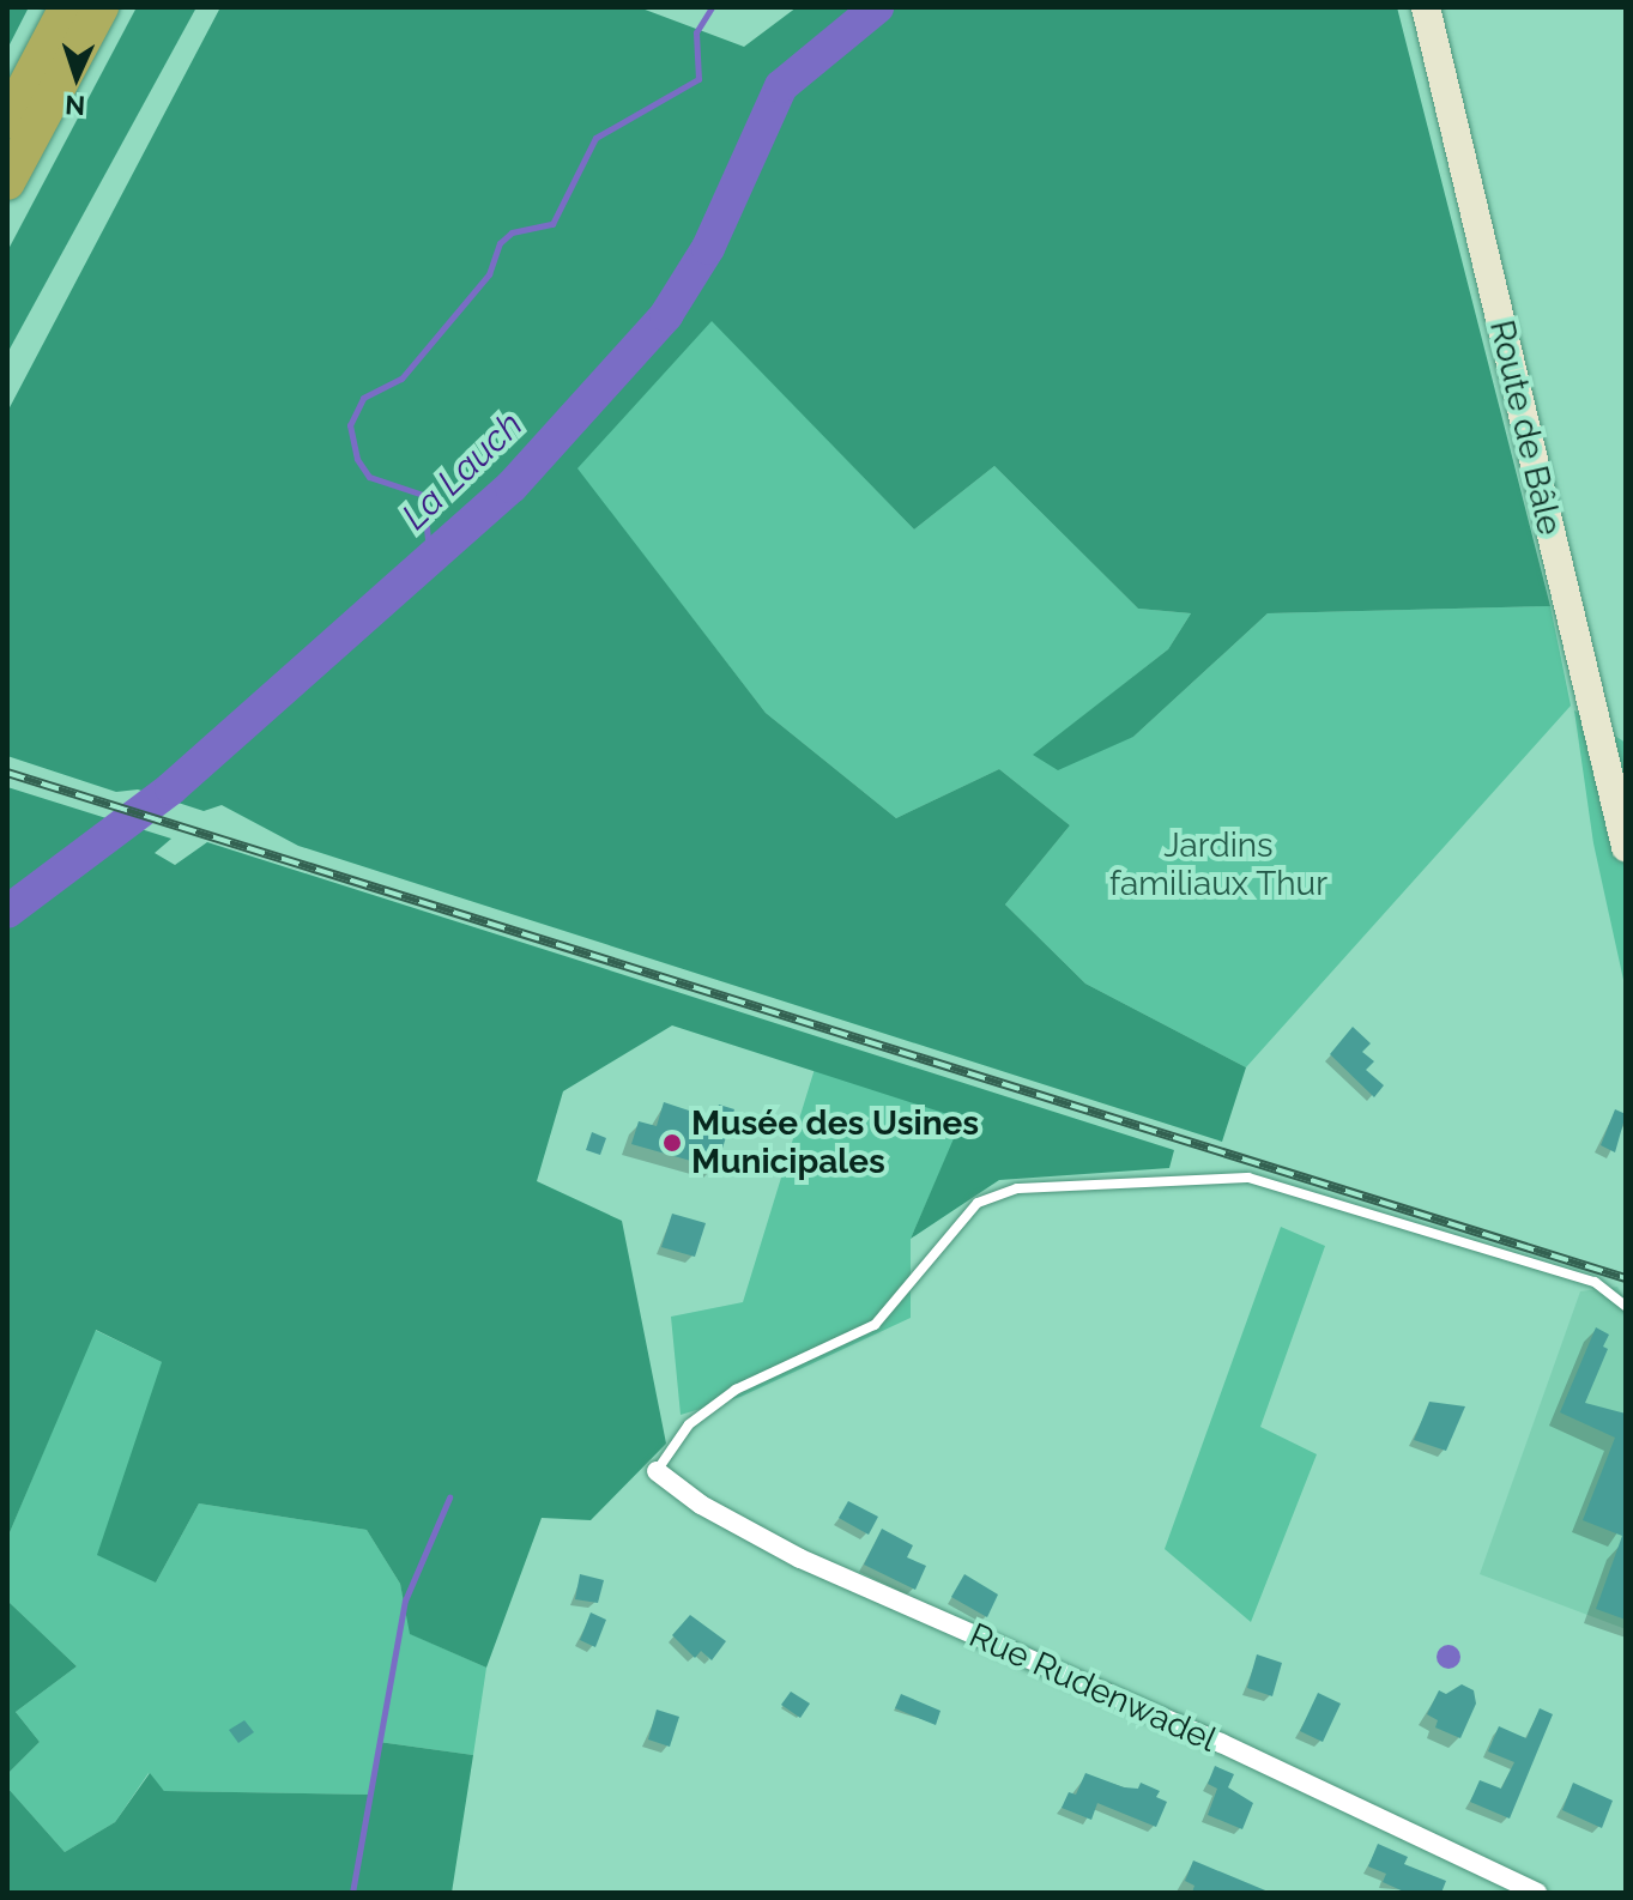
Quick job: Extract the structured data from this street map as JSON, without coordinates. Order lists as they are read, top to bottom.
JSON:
{
  "streets": {
    "main road": ["Route de Bâle"],
    "street": ["Rue Rudenwadel"]
  },
  "water": ["La Lauch"],
  "parks": ["Jardins familiaux Thur"],
  "places": ["Musée des Usines Municipales"],
  "north": "bottom"
}
